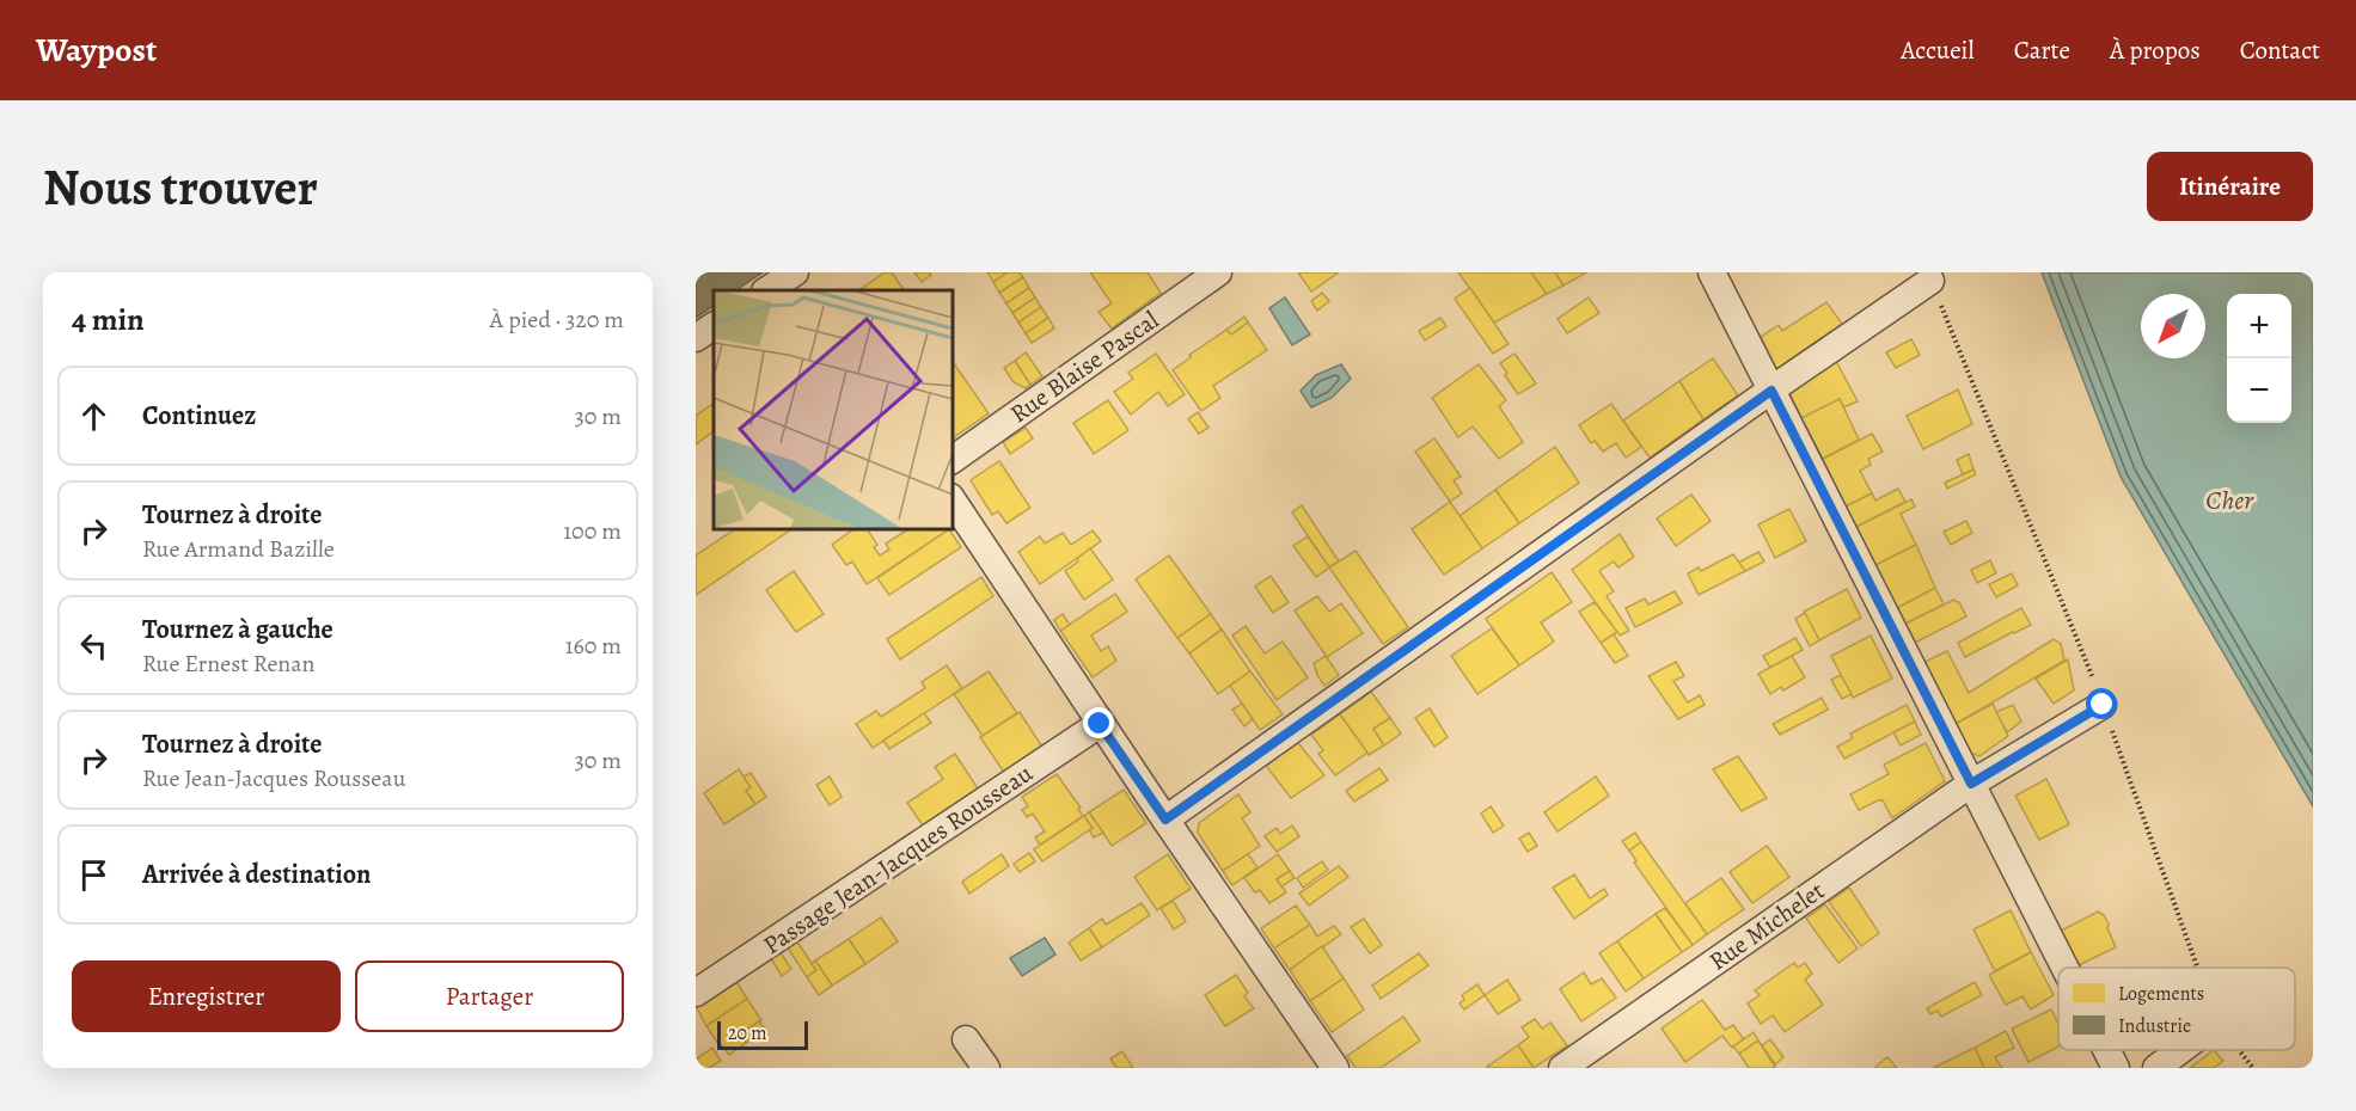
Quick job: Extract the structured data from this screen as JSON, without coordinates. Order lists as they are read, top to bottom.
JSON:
{
  "streets": {
    "street": ["Rue Blaise Pascal", "Passage Jean-Jacques Rousseau", "Rue Michelet"]
  },
  "water": ["Cher"],
  "legend": ["Logements", "Industrie"],
  "scale_bar": "20 m",
  "north": "bottom left",
  "page": {
    "header": "Waypost",
    "nav": [
      "Accueil",
      "Carte",
      "À propos",
      "Contact"
    ],
    "buttons": [
      "Itinéraire",
      ["Enregistrer", "Partager"]
    ],
    "title": "Nous trouver",
    "heading": ["4 min", "À pied · 320 m"],
    "map_buttons": ["+", "−"],
    "list": [
      ["Continuez", "30 m"],
      ["Tournez à droite", "Rue Armand Bazille", "100 m"],
      ["Tournez à gauche", "Rue Ernest Renan", "160 m"],
      ["Tournez à droite", "Rue Jean-Jacques Rousseau", "30 m"],
      "Arrivée à destination"
    ],
    "scale": "20 m"
  }
}
